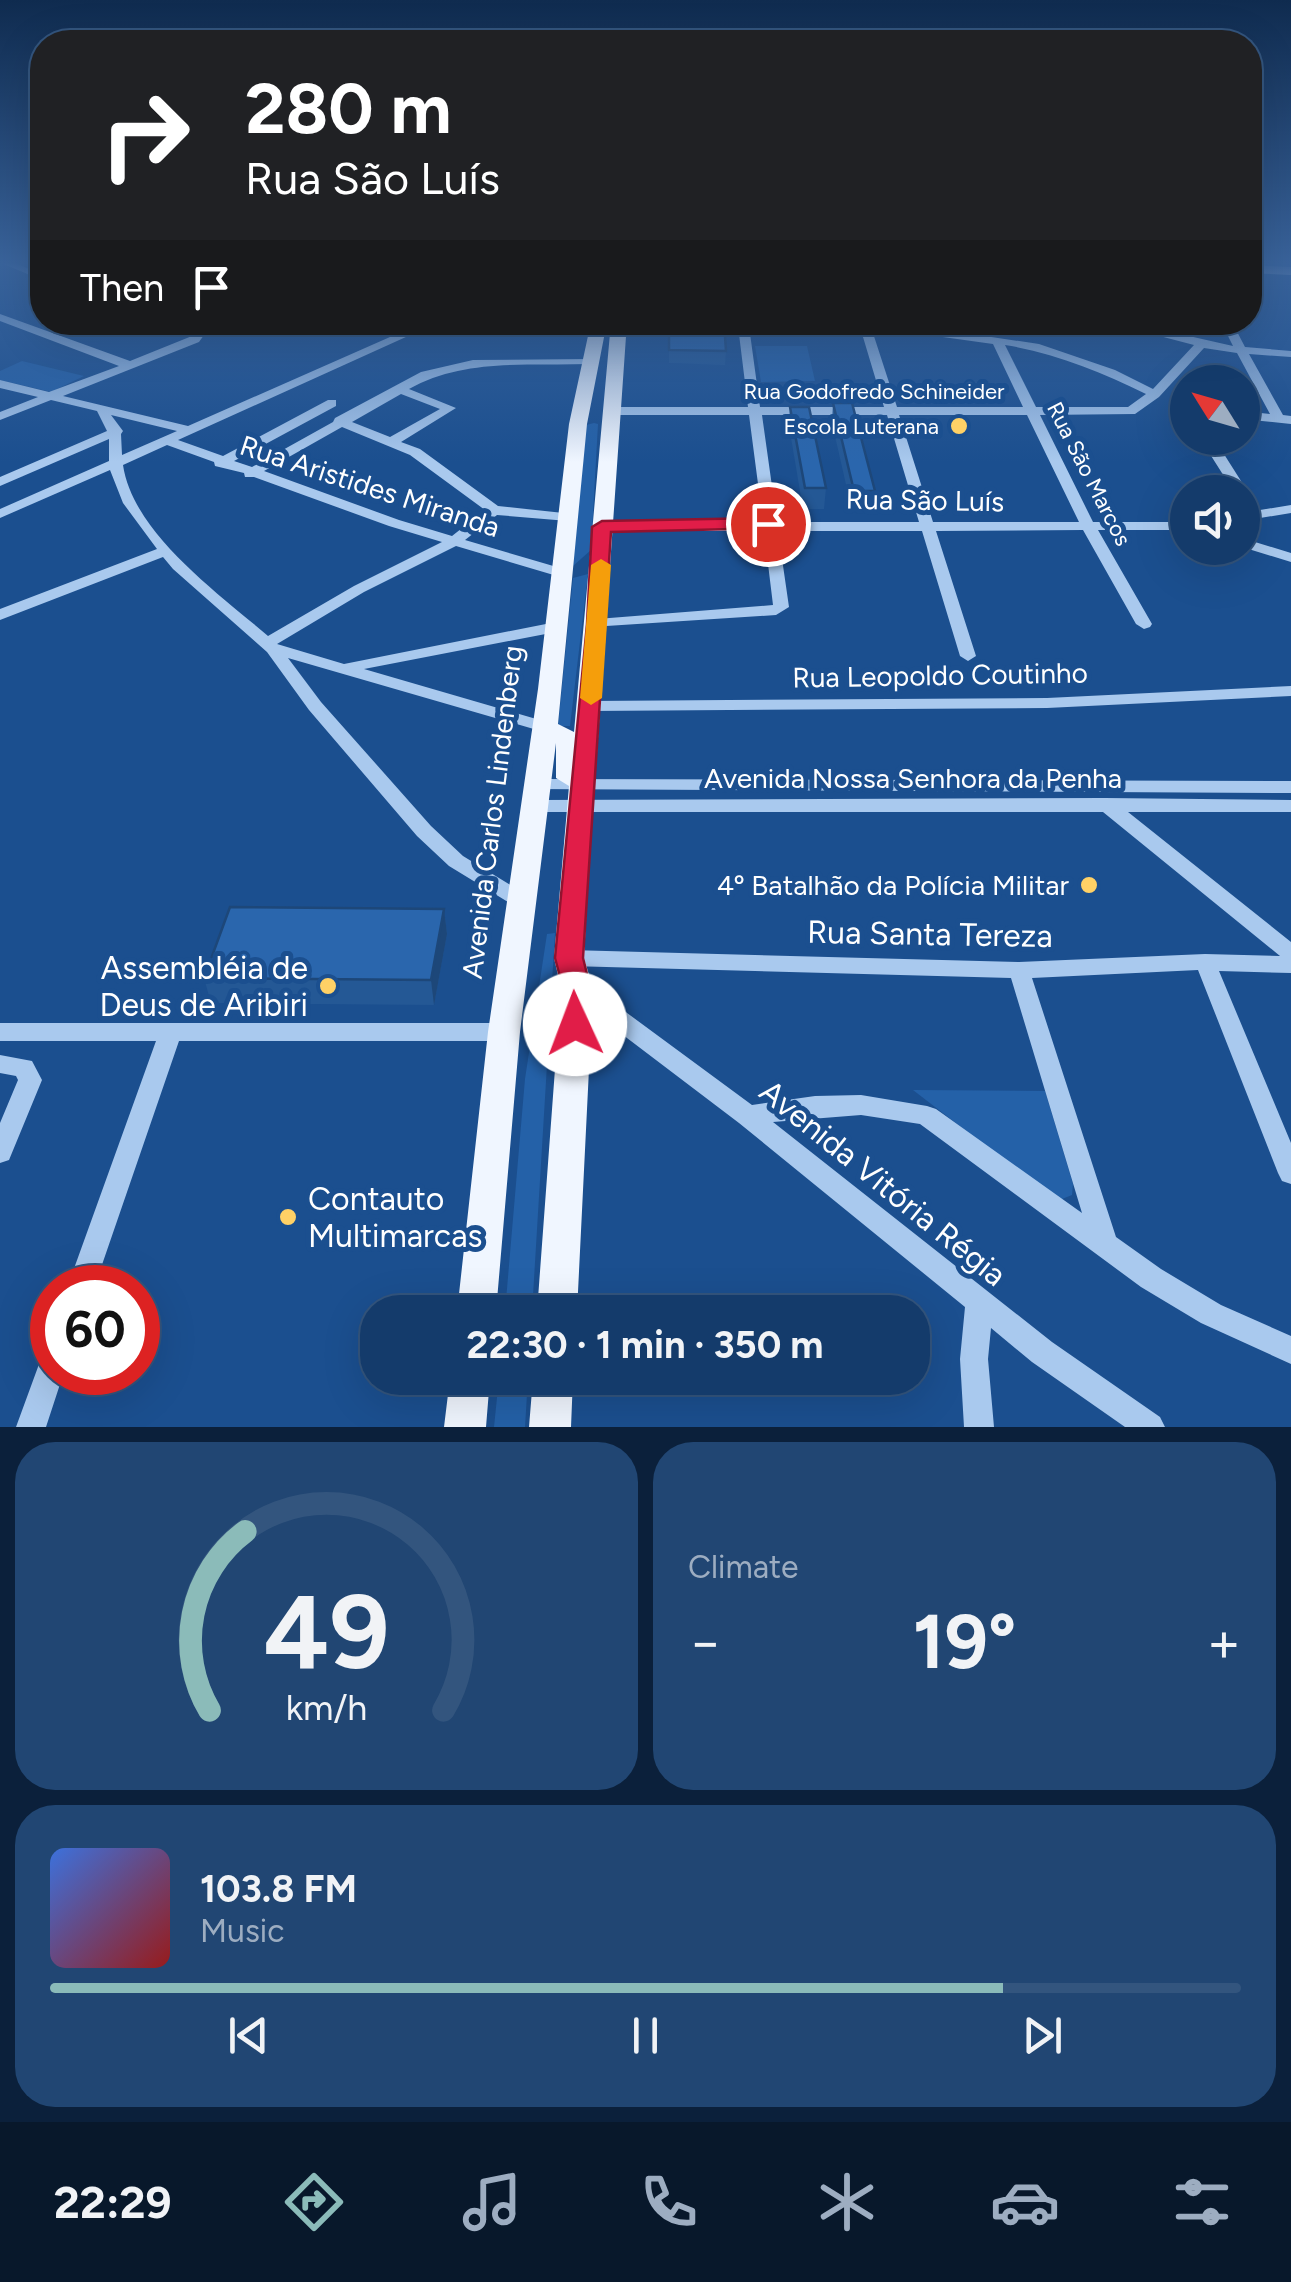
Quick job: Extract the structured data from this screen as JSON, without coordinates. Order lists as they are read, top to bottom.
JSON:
{
  "streets": {
    "main road": ["Avenida Carlos Lindenberg"],
    "street": [
      "Rua Godofredo Schineider",
      "Rua São Marcos",
      "Rua Aristides Miranda",
      "Rua São Luís",
      "Rua Leopoldo Coutinho",
      "Avenida Nossa Senhora da Penha",
      "Rua Santa Tereza",
      "Avenida Vitória Régia"
    ]
  },
  "crossings": [
    ["Rua Godofredo Schineider", "Rua São Marcos"],
    ["Rua São Marcos", "Rua São Luís"],
    ["Rua Aristides Miranda", "Avenida Carlos Lindenberg"],
    ["Avenida Nossa Senhora da Penha", "Avenida Carlos Lindenberg"],
    ["Rua Santa Tereza", "Avenida Vitória Régia"]
  ],
  "places": [
    "Escola Luterana",
    "4º Batalhão da Polícia Militar",
    "Assembléia de Deus de Aribiri",
    "Contauto Multimarcas"
  ],
  "north": "top left",
  "page": {
    "turn": ["280 m", "Rua São Luís"],
    "then": "Then",
    "limit": "60",
    "trip": "22:30 · 1 min · 350 m",
    "tile": "Climate",
    "heat": ["−", "19°", "+"],
    "song": ["103.8 FM", "Music"],
    "tabs": "22:29",
    "gauge": ["49", "km/h"]
  }
}
